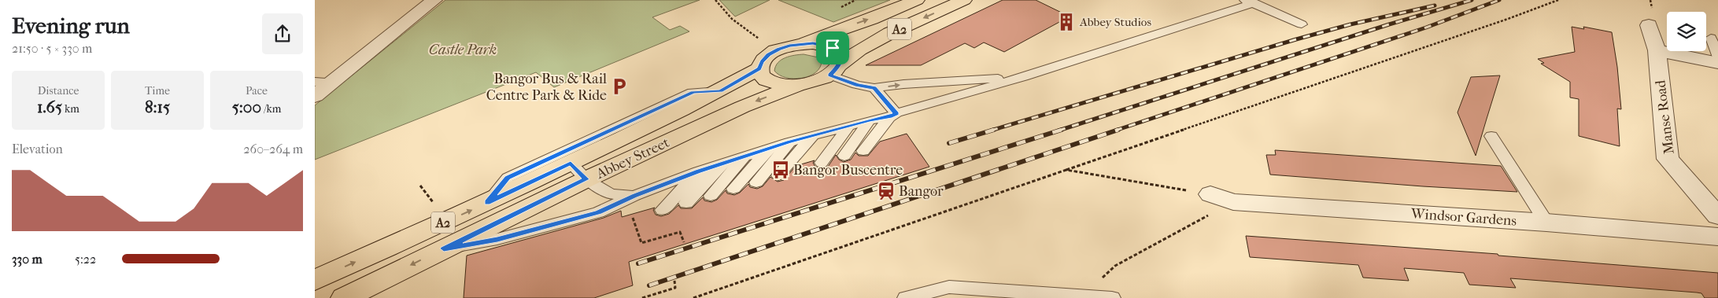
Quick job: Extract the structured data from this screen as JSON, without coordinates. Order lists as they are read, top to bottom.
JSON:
{
  "streets": {
    "main road": ["A2", "Abbey Street"],
    "street": ["Manse Road", "Windsor Gardens"]
  },
  "crossings": [
    ["A2", "Abbey Street"]
  ],
  "parks": ["Castle Park"],
  "places": {
    "building": ["Abbey Studios"],
    "parking": ["Bangor Bus & Rail Centre Park & Ride"],
    "bus stop": ["Bangor Buscentre"],
    "station": ["Bangor"]
  },
  "page": {
    "heading": ["Evening run", "21:50 · 5 × 330 m"],
    "stats": [
      ["Distance", "1.65 km"],
      ["Time", "8:15"],
      ["Pace", "5:00 /km"]
    ],
    "chart": ["Elevation", "260–264 m"],
    "list": [
      {
        "name": "330 m",
        "note": "5:22"
      }
    ]
  }
}
